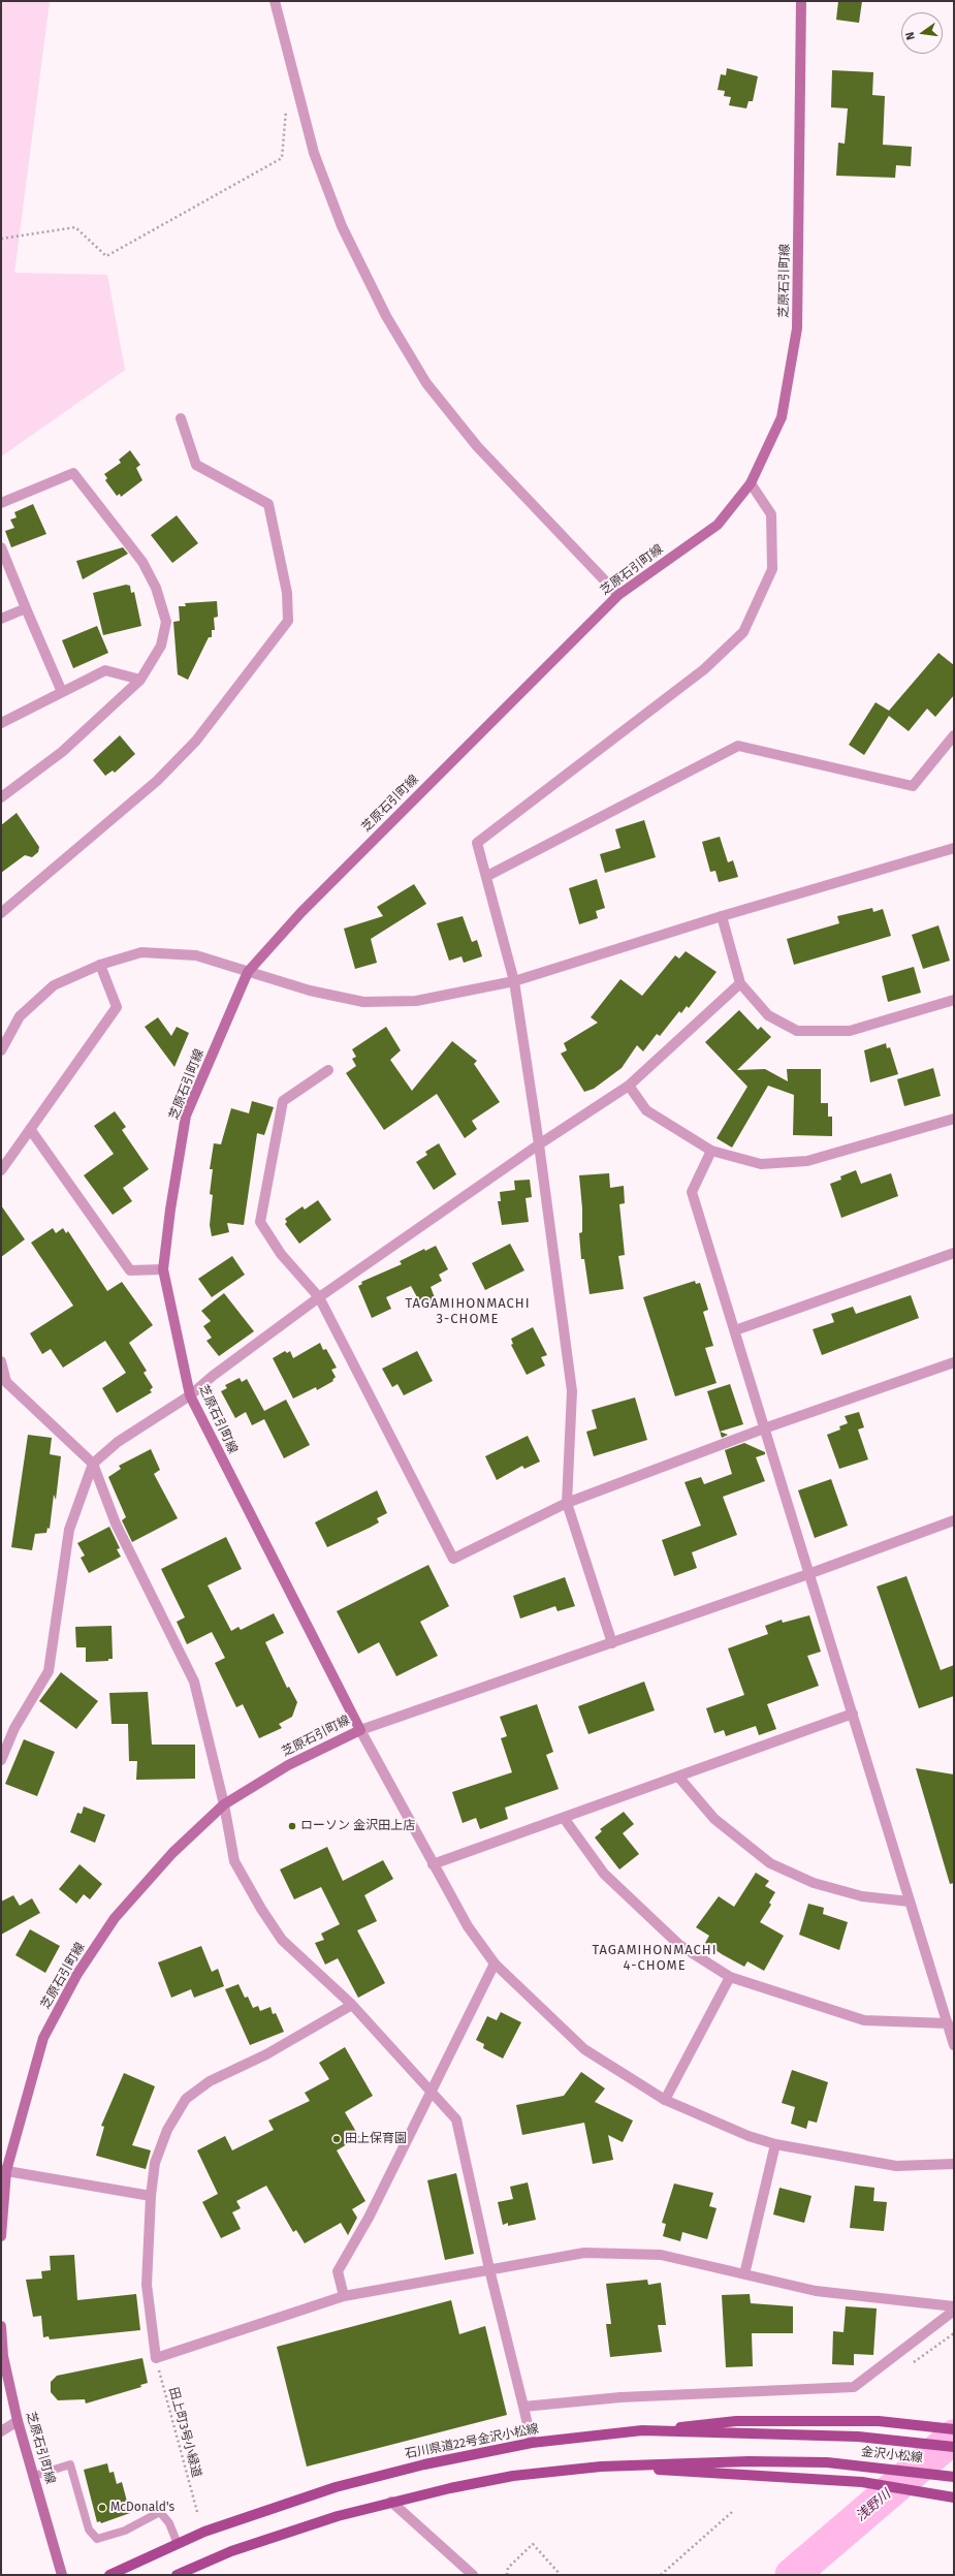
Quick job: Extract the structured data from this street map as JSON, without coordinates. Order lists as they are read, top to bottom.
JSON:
{
  "streets": {
    "main road": ["芝原石引町線", "石川県道22号金沢小松線", "金沢小松線"],
    "path": ["田上町3号小緑道"]
  },
  "crossings": [
    ["石川県道22号金沢小松線", "金沢小松線"]
  ],
  "districts": ["TAGAMIHONMACHI 3-CHOME", "TAGAMIHONMACHI 4-CHOME"],
  "water": ["浅野川"],
  "places": ["ローソン 金沢田上店", "田上保育園", "McDonald's"],
  "north": "left"
}
